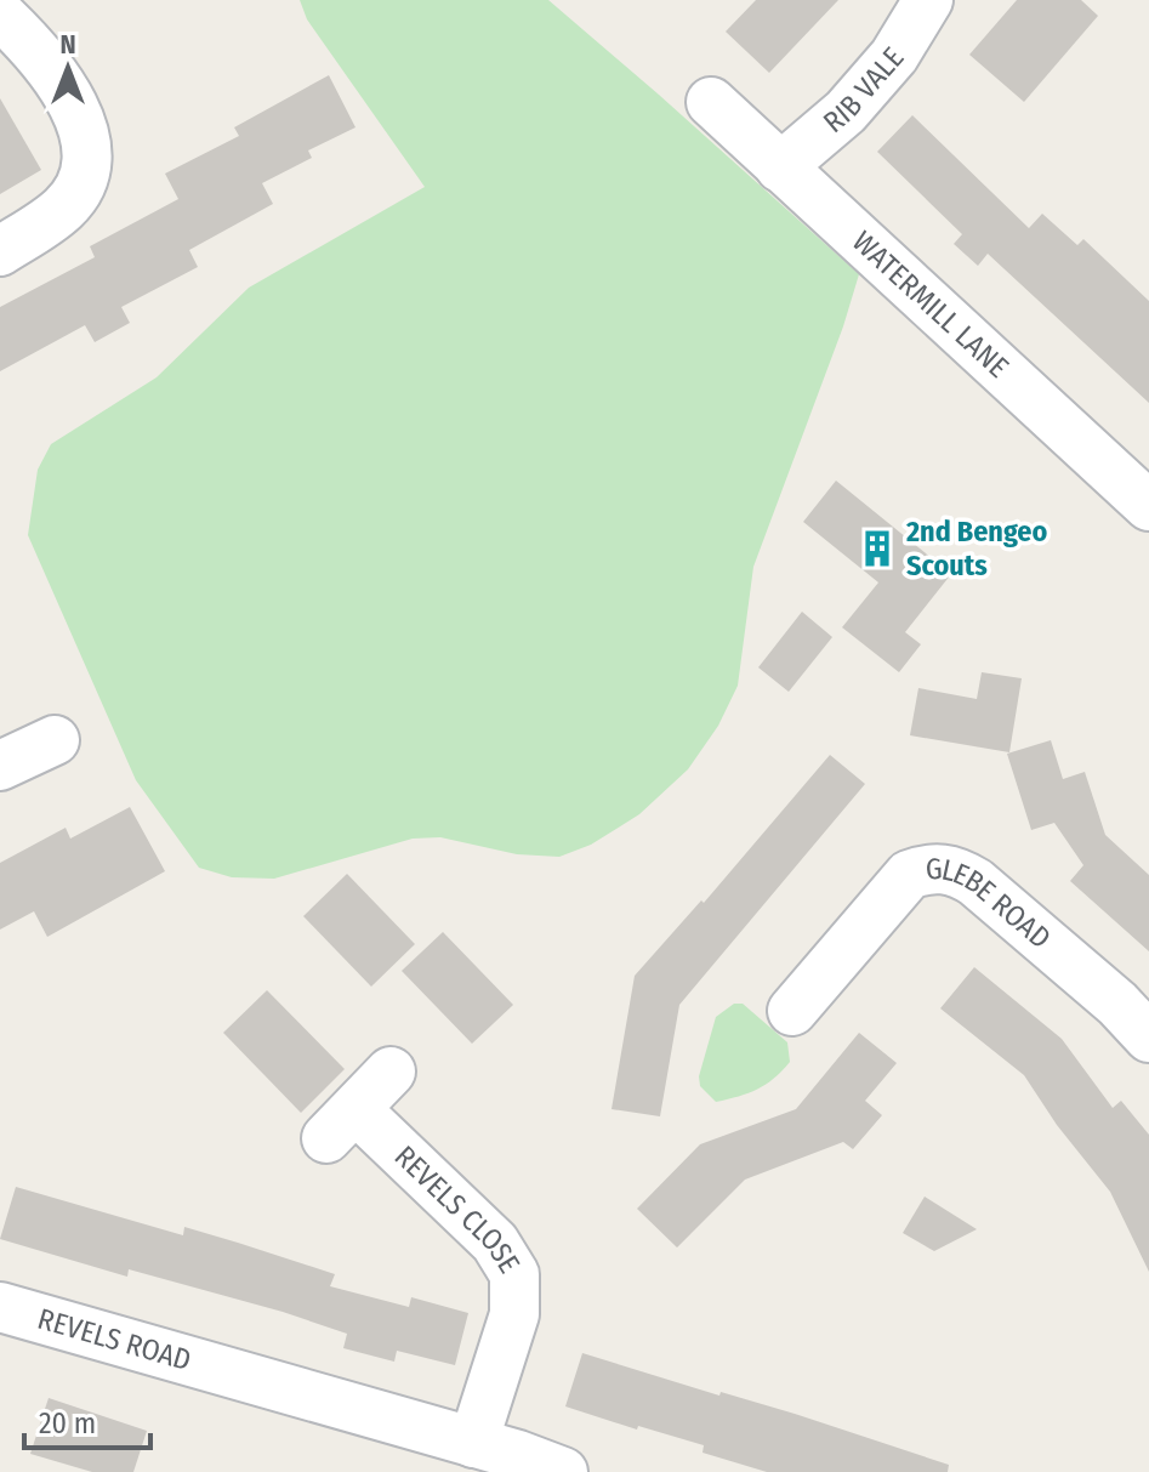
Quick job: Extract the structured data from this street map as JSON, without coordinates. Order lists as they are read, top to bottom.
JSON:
{
  "streets": {
    "street": [
      "RIB VALE",
      "WATERMILL LANE",
      "GLEBE ROAD",
      "REVELS CLOSE",
      "REVELS ROAD"
    ]
  },
  "crossings": [
    ["RIB VALE", "WATERMILL LANE"],
    ["REVELS CLOSE", "REVELS ROAD"]
  ],
  "places": {
    "building": ["2nd Bengeo Scouts"]
  },
  "scale_bar": "20 m",
  "north": "top"
}
